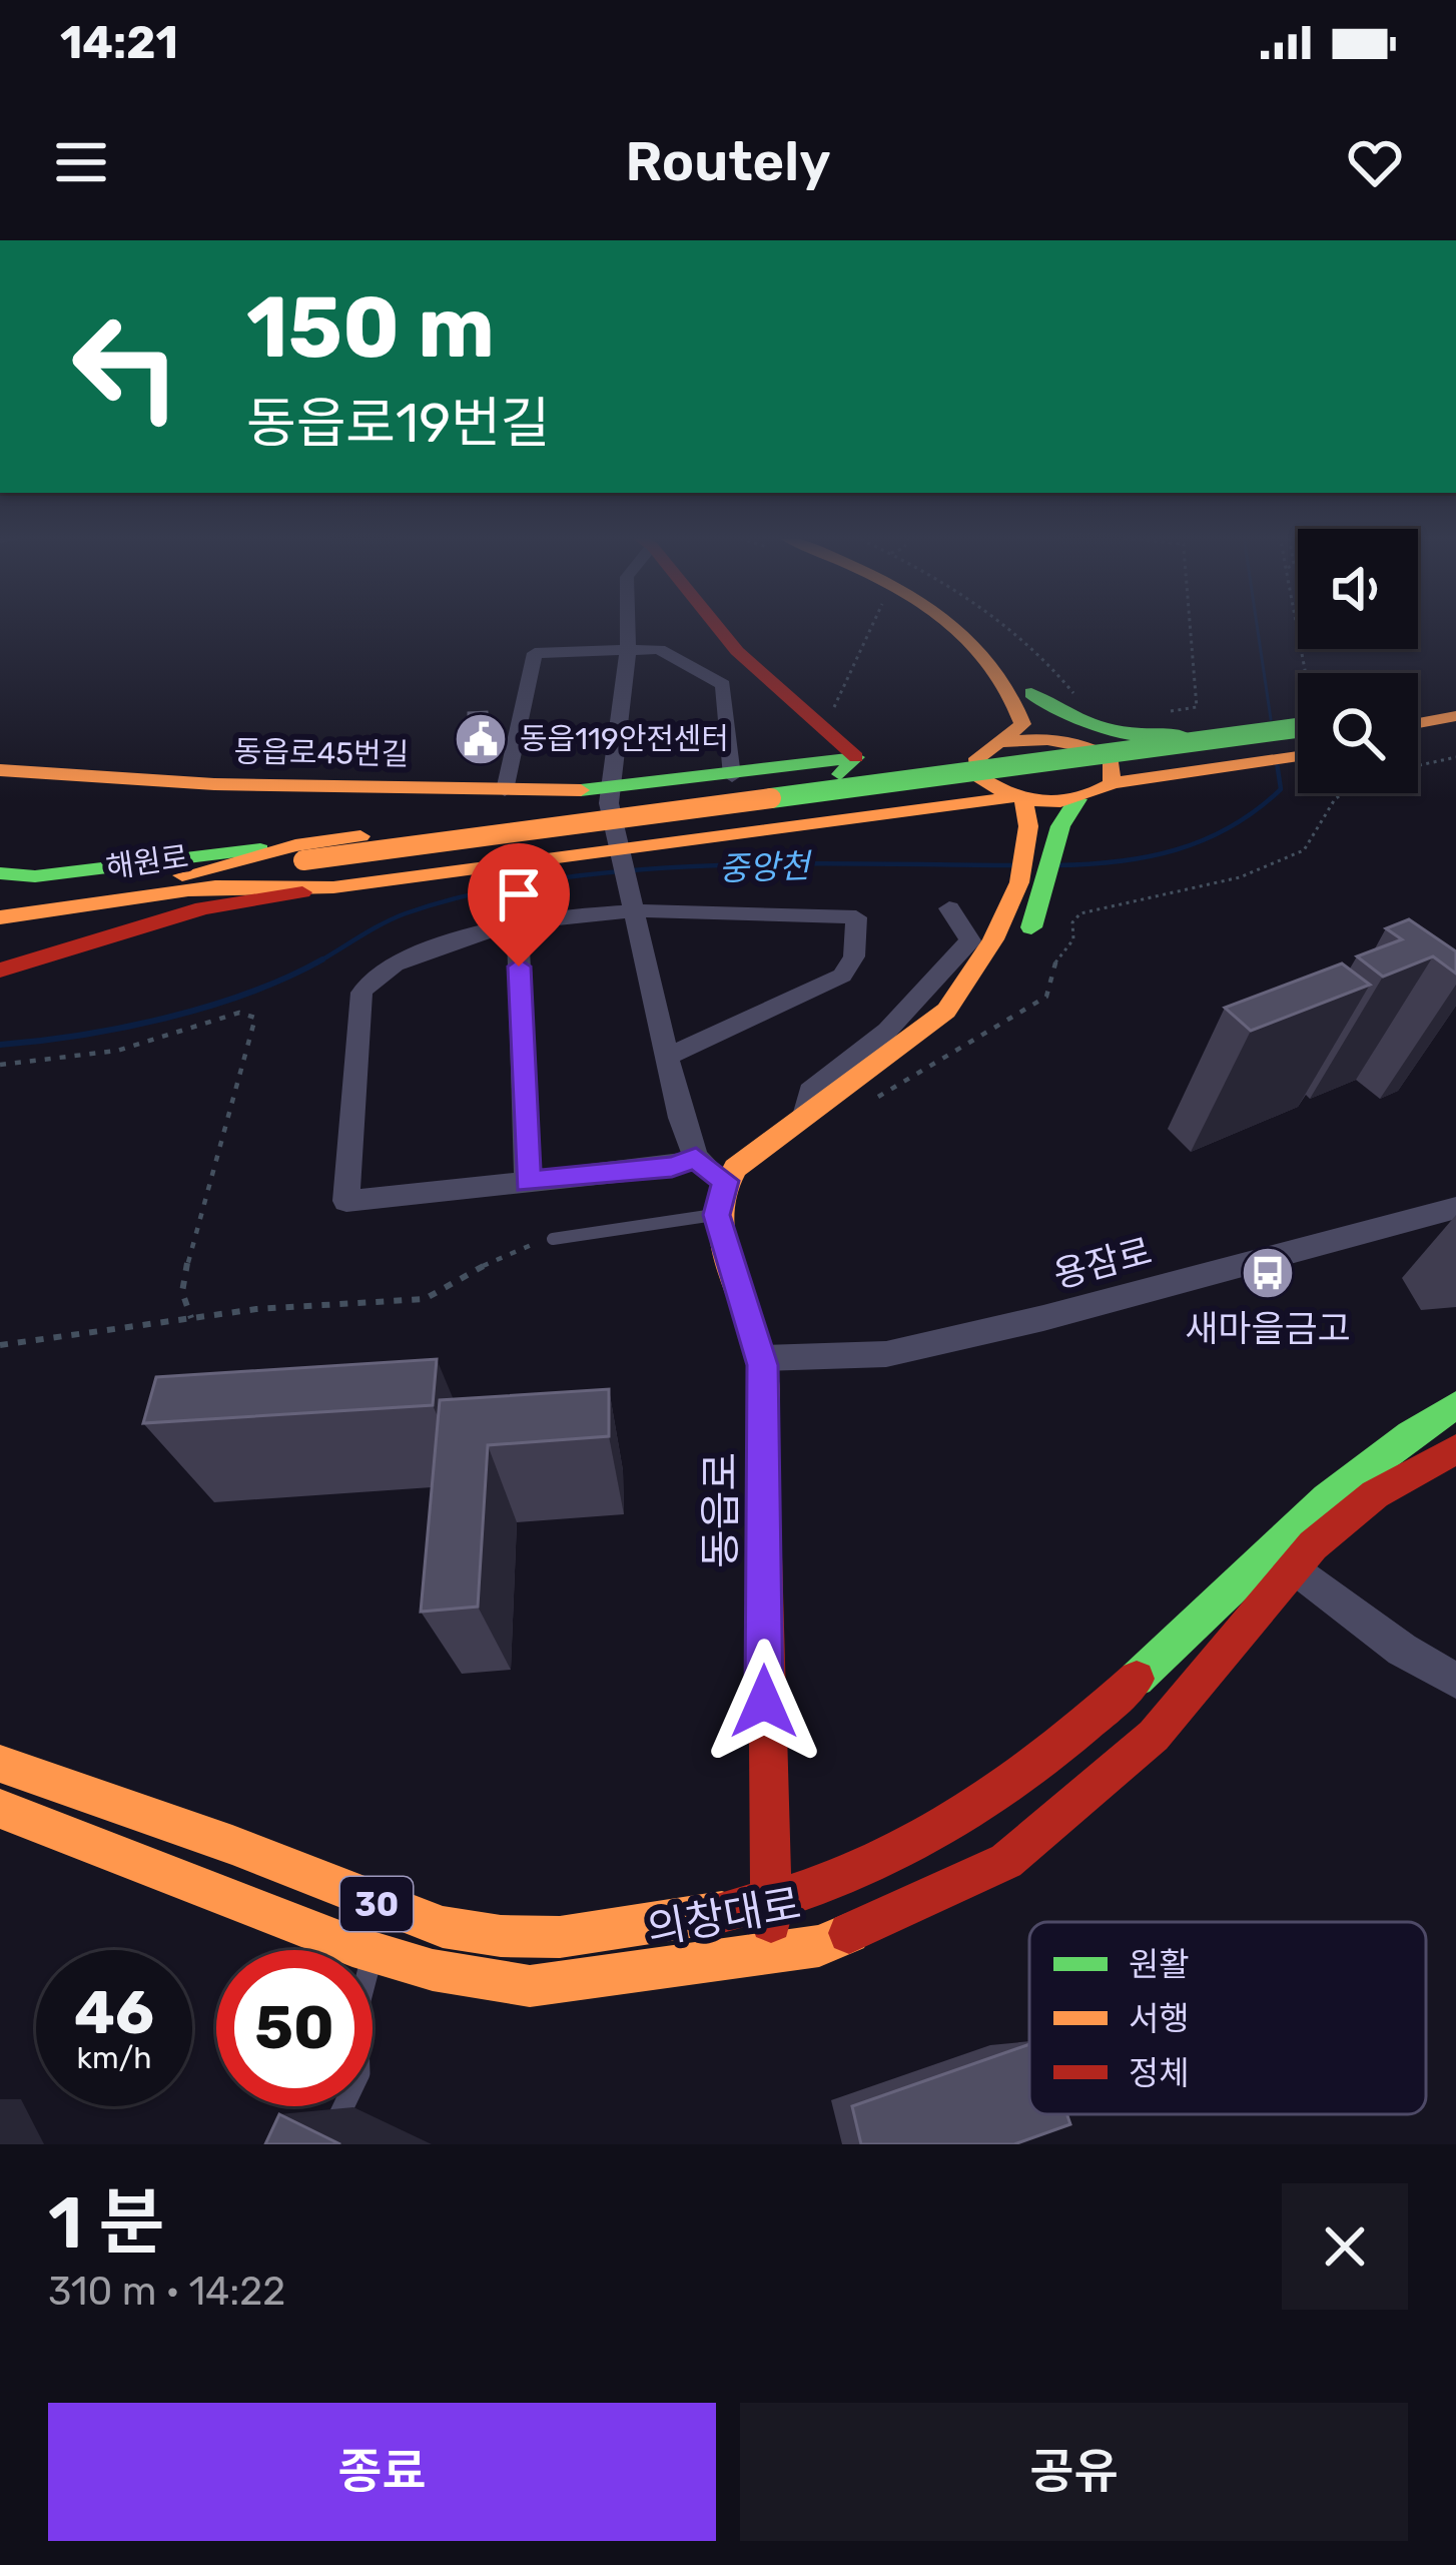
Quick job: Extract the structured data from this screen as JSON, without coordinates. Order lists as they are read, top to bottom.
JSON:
{
  "streets": {
    "main road": [
      "동읍로45번길",
      "해원로",
      "동읍로",
      "30",
      "의창대로"
    ],
    "street": ["용잠로"]
  },
  "crossings": [
    ["용잠로", "동읍로"],
    ["동읍로", "의창대로"]
  ],
  "water": ["중앙천"],
  "places": {
    "public building": ["동읍119안전센터"],
    "bus stop": ["새마을금고"]
  },
  "legend": ["원활", "서행", "정체"],
  "page": {
    "status": "14:21",
    "header": "Routely",
    "turn": ["150 m", "동읍로19번길"],
    "speed": "46 km/h",
    "limit": "50",
    "heading": ["1 분", "310 m · 14:22"],
    "buttons": ["종료", "공유"]
  }
}
